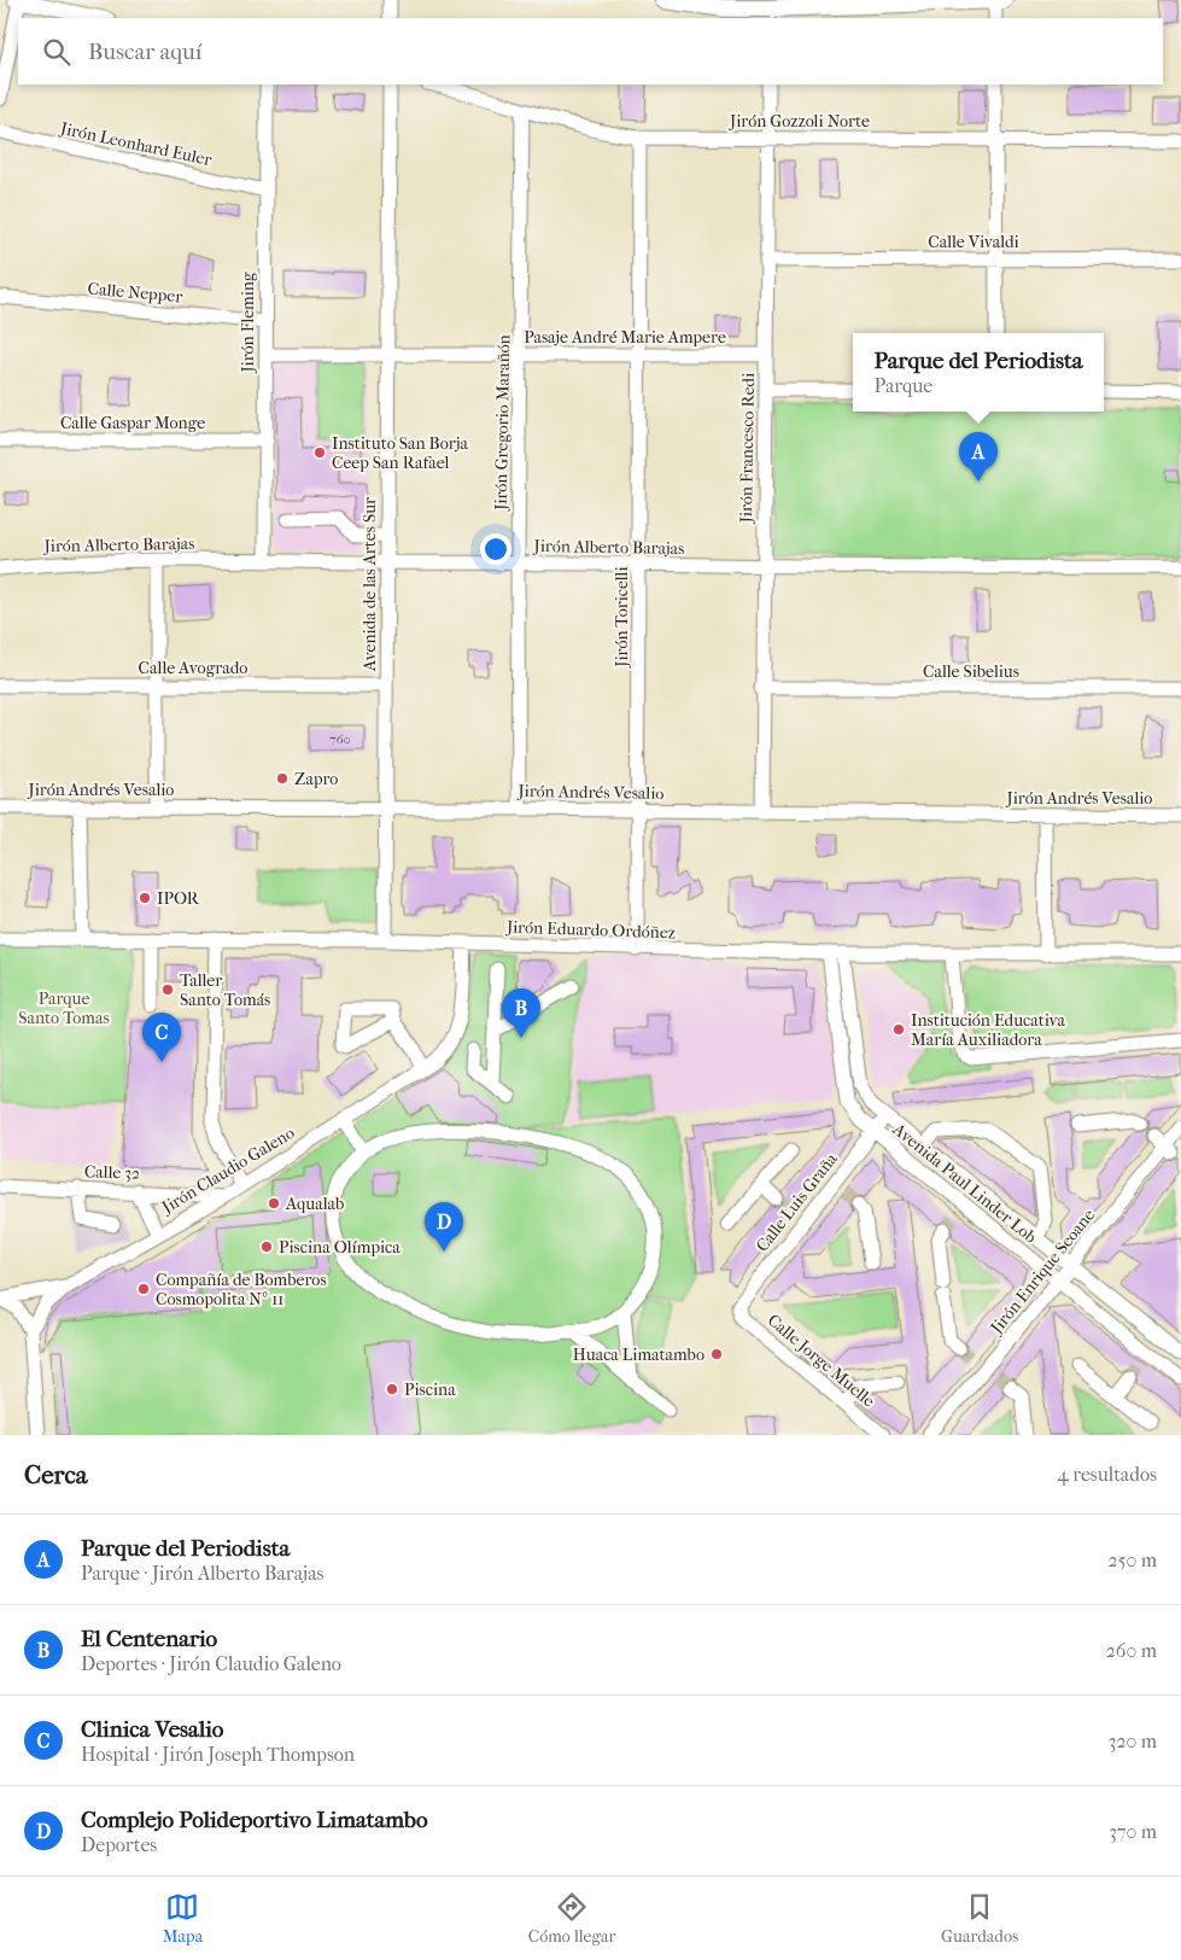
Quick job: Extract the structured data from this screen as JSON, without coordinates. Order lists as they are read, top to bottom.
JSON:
{
  "streets": {
    "street": [
      "Jirón Gozzoli Norte",
      "Jirón Leonhard Euler",
      "Calle Vivaldi",
      "Calle Nepper",
      "Jirón Fleming",
      "Pasaje André Marie Ampere",
      "Calle Gaspar Monge",
      "Jirón Gregorio Marañón",
      "Jirón Francesco Redi",
      "Jirón Alberto Barajas",
      "Avenida de las Artes Sur",
      "Jirón Toricelli",
      "Calle Avogrado",
      "Calle Sibelius",
      "Jirón Andrés Vesalio",
      "Jirón Eduardo Ordóñez",
      "Jirón Claudio Galeno",
      "Calle 32",
      "Avenida Paul Linder Lob",
      "Calle Luis Graña",
      "Jirón Enrique Seoane",
      "Calle Jorge Muelle"
    ]
  },
  "crossings": [
    ["Jirón Gozzoli Norte", "Jirón Gregorio Marañón"],
    ["Jirón Gozzoli Norte", "Jirón Francesco Redi"],
    ["Jirón Gozzoli Norte", "Jirón Toricelli"],
    ["Jirón Leonhard Euler", "Jirón Fleming"],
    ["Calle Vivaldi", "Jirón Francesco Redi"],
    ["Calle Nepper", "Jirón Fleming"],
    ["Jirón Fleming", "Pasaje André Marie Ampere"],
    ["Jirón Fleming", "Calle Gaspar Monge"],
    ["Jirón Fleming", "Jirón Alberto Barajas"],
    ["Pasaje André Marie Ampere", "Jirón Gregorio Marañón"],
    ["Pasaje André Marie Ampere", "Jirón Francesco Redi"],
    ["Pasaje André Marie Ampere", "Avenida de las Artes Sur"],
    ["Pasaje André Marie Ampere", "Jirón Toricelli"],
    ["Jirón Gregorio Marañón", "Jirón Alberto Barajas"],
    ["Jirón Gregorio Marañón", "Jirón Andrés Vesalio"],
    ["Jirón Francesco Redi", "Jirón Alberto Barajas"],
    ["Jirón Francesco Redi", "Calle Sibelius"],
    ["Jirón Francesco Redi", "Jirón Andrés Vesalio"],
    ["Jirón Alberto Barajas", "Avenida de las Artes Sur"],
    ["Jirón Alberto Barajas", "Jirón Toricelli"],
    ["Avenida de las Artes Sur", "Calle Avogrado"],
    ["Avenida de las Artes Sur", "Jirón Andrés Vesalio"],
    ["Avenida de las Artes Sur", "Jirón Eduardo Ordóñez"],
    ["Jirón Toricelli", "Jirón Andrés Vesalio"],
    ["Jirón Toricelli", "Jirón Eduardo Ordóñez"],
    ["Jirón Eduardo Ordóñez", "Jirón Claudio Galeno"],
    ["Jirón Eduardo Ordóñez", "Avenida Paul Linder Lob"],
    ["Jirón Claudio Galeno", "Calle 32"],
    ["Avenida Paul Linder Lob", "Calle Luis Graña"],
    ["Avenida Paul Linder Lob", "Jirón Enrique Seoane"],
    ["Calle Luis Graña", "Calle Jorge Muelle"]
  ],
  "parks": ["Parque Santo Tomas"],
  "places": [
    "Instituto San Borja Ceep San Rafael",
    "Zapro",
    "IPOR",
    "Taller Santo Tomás",
    "Institución Educativa María Auxiliadora",
    "Aqualab",
    "Piscina Olímpica",
    "Compañía de Bomberos Cosmopolita Nº 11",
    "Huaca Limatambo",
    "Piscina"
  ],
  "house_numbers": ["760"],
  "page": {
    "search": "Buscar aquí",
    "popup": ["Parque del Periodista", "Parque"],
    "pins": [
      "A",
      "B",
      "C",
      "D"
    ],
    "heading": ["Cerca", "4 resultados"],
    "list": [
      {
        "mark": "A",
        "name": "Parque del Periodista",
        "note": "Parque · Jirón Alberto Barajas",
        "value": "250 m"
      },
      {
        "mark": "B",
        "name": "El Centenario",
        "note": "Deportes · Jirón Claudio Galeno",
        "value": "260 m"
      },
      {
        "mark": "C",
        "name": "Clinica Vesalio",
        "note": "Hospital · Jirón Joseph Thompson",
        "value": "320 m"
      },
      {
        "mark": "D",
        "name": "Complejo Polideportivo Limatambo",
        "note": "Deportes",
        "value": "370 m"
      }
    ],
    "nav": ["Mapa", "Cómo llegar", "Guardados"]
  }
}
